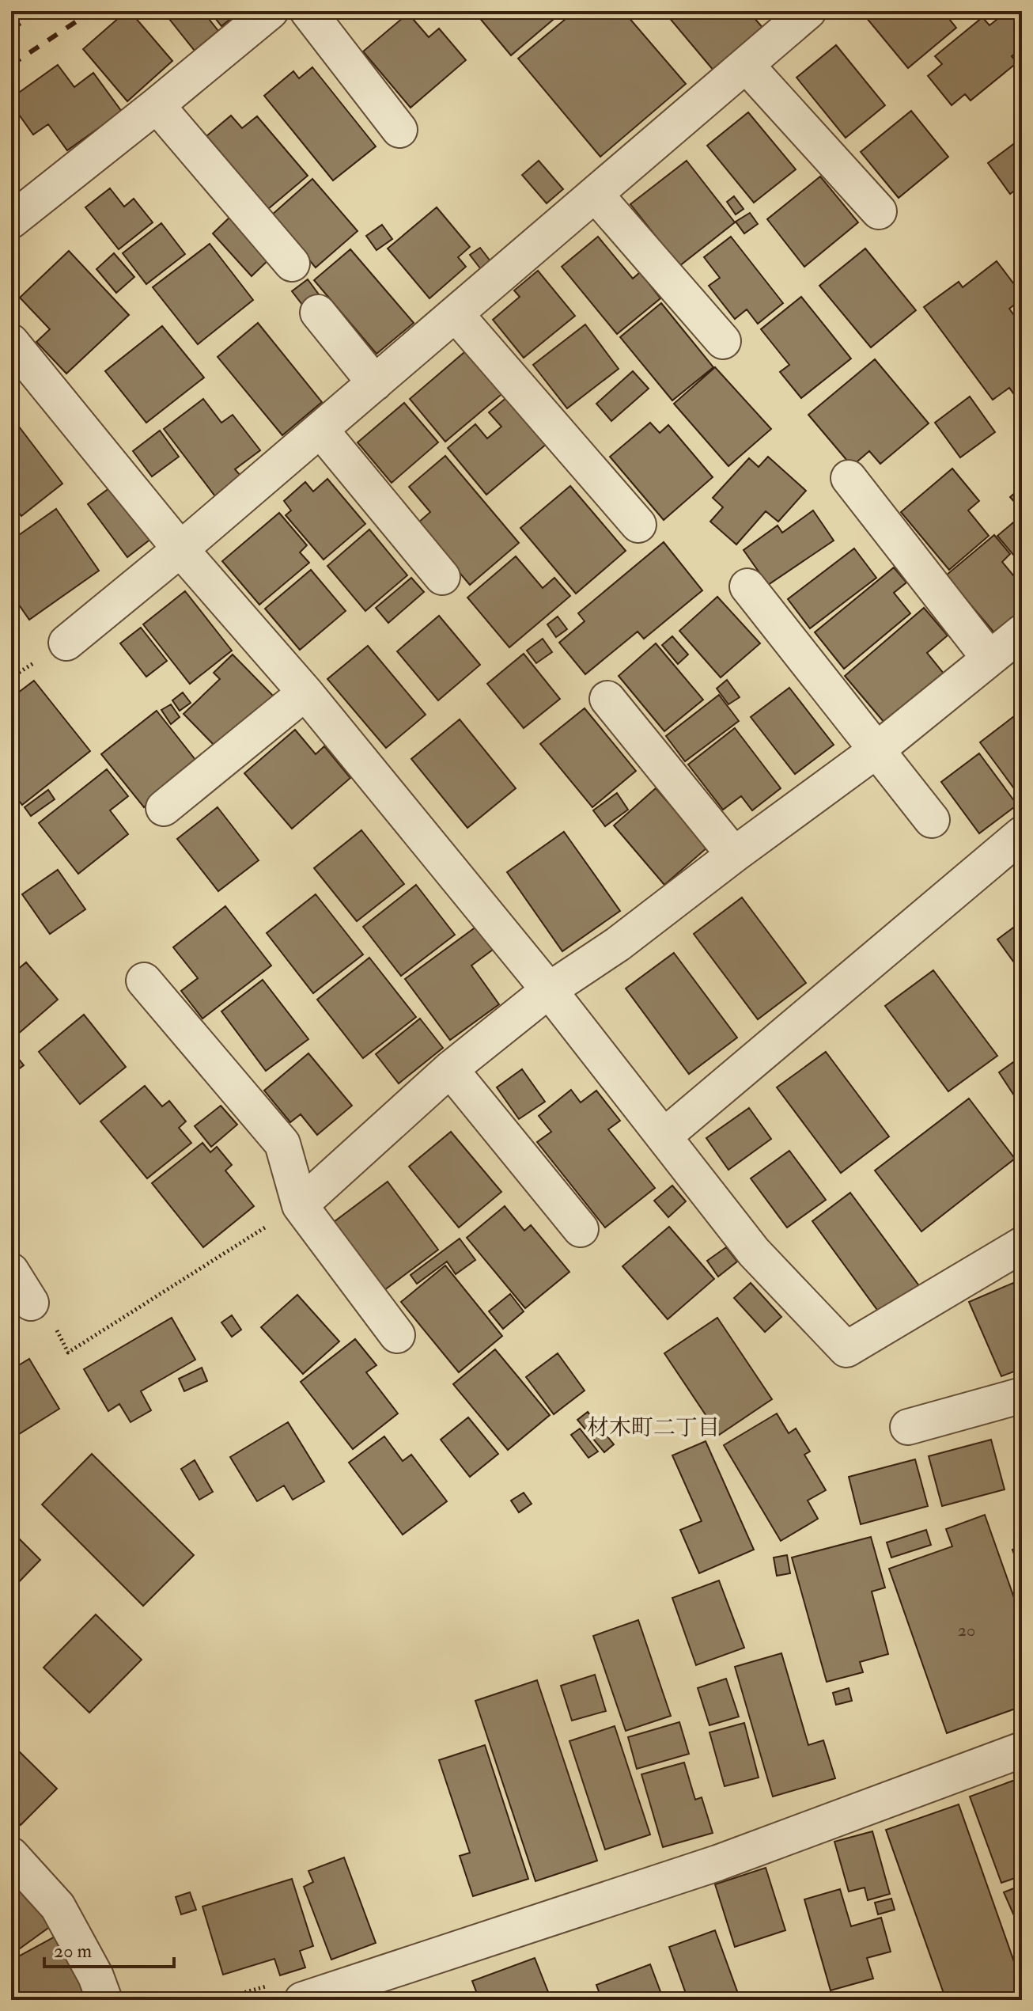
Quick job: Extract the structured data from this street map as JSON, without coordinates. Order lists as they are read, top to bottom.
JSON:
{
  "districts": ["材木町二丁目"],
  "house_numbers": ["20"],
  "scale_bar": "20 m"
}
